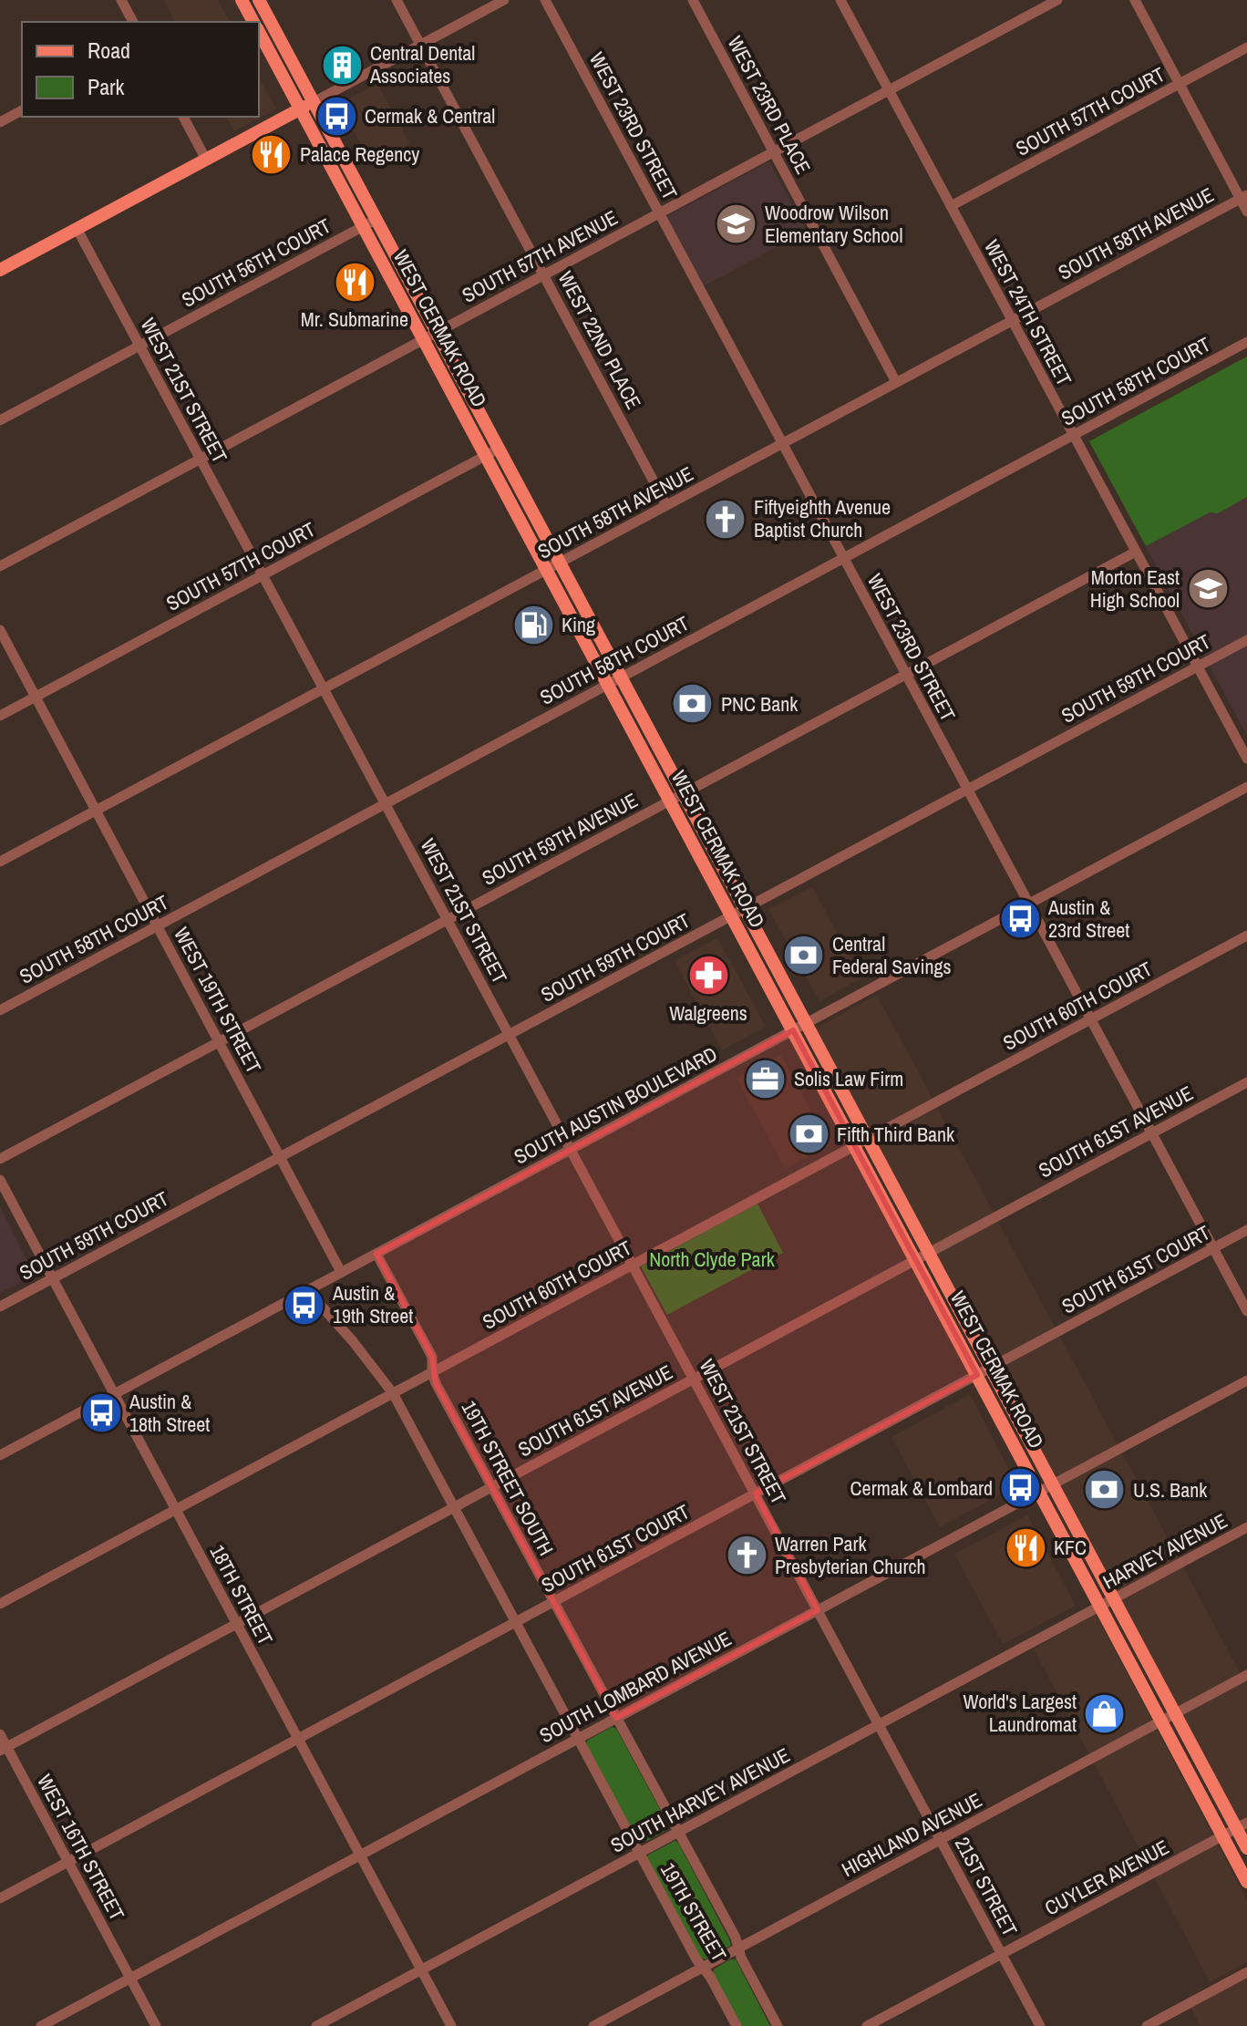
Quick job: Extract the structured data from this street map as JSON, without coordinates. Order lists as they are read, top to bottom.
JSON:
{
  "streets": {
    "main road": ["WEST CERMAK ROAD"],
    "street": [
      "WEST 23RD PLACE",
      "SOUTH 57TH COURT",
      "WEST 23RD STREET",
      "SOUTH 58TH AVENUE",
      "SOUTH 57TH AVENUE",
      "SOUTH 56TH COURT",
      "WEST 24TH STREET",
      "WEST 22ND PLACE",
      "SOUTH 58TH COURT",
      "WEST 21ST STREET",
      "SOUTH 59TH COURT",
      "SOUTH 59TH AVENUE",
      "WEST 19TH STREET",
      "SOUTH 60TH COURT",
      "SOUTH AUSTIN BOULEVARD",
      "SOUTH 61ST AVENUE",
      "SOUTH 61ST COURT",
      "19TH STREET SOUTH",
      "HARVEY AVENUE",
      "18TH STREET",
      "SOUTH LOMBARD AVENUE",
      "SOUTH HARVEY AVENUE",
      "HIGHLAND AVENUE",
      "WEST 16TH STREET",
      "CUYLER AVENUE",
      "21ST STREET",
      "19TH STREET"
    ]
  },
  "crossings": [
    ["WEST 23RD PLACE", "SOUTH 58TH AVENUE"],
    ["WEST 23RD PLACE", "SOUTH 57TH AVENUE"],
    ["SOUTH 57TH COURT", "WEST 24TH STREET"],
    ["SOUTH 57TH COURT", "WEST CERMAK ROAD"],
    ["SOUTH 57TH COURT", "WEST 21ST STREET"],
    ["SOUTH 57TH COURT", "WEST 19TH STREET"],
    ["WEST 23RD STREET", "SOUTH 58TH AVENUE"],
    ["WEST 23RD STREET", "SOUTH 57TH AVENUE"],
    ["WEST 23RD STREET", "SOUTH 58TH COURT"],
    ["WEST 23RD STREET", "SOUTH 59TH COURT"],
    ["WEST 23RD STREET", "SOUTH 59TH AVENUE"],
    ["WEST 23RD STREET", "SOUTH 60TH COURT"],
    ["WEST 23RD STREET", "SOUTH AUSTIN BOULEVARD"],
    ["WEST 23RD STREET", "SOUTH 61ST AVENUE"],
    ["WEST 23RD STREET", "SOUTH 61ST COURT"],
    ["SOUTH 58TH AVENUE", "WEST 24TH STREET"],
    ["SOUTH 58TH AVENUE", "WEST CERMAK ROAD"],
    ["SOUTH 58TH AVENUE", "WEST 22ND PLACE"],
    ["SOUTH 58TH AVENUE", "WEST 21ST STREET"],
    ["SOUTH 58TH AVENUE", "WEST 19TH STREET"],
    ["SOUTH 57TH AVENUE", "WEST 24TH STREET"],
    ["SOUTH 57TH AVENUE", "WEST CERMAK ROAD"],
    ["SOUTH 57TH AVENUE", "WEST 22ND PLACE"],
    ["SOUTH 57TH AVENUE", "WEST 21ST STREET"],
    ["SOUTH 56TH COURT", "WEST CERMAK ROAD"],
    ["SOUTH 56TH COURT", "WEST 21ST STREET"],
    ["WEST 24TH STREET", "SOUTH 58TH COURT"],
    ["WEST 24TH STREET", "SOUTH 59TH COURT"],
    ["WEST 24TH STREET", "SOUTH 59TH AVENUE"],
    ["WEST CERMAK ROAD", "SOUTH 58TH COURT"],
    ["WEST CERMAK ROAD", "SOUTH 59TH COURT"],
    ["WEST CERMAK ROAD", "SOUTH 59TH AVENUE"],
    ["WEST CERMAK ROAD", "SOUTH 60TH COURT"],
    ["WEST CERMAK ROAD", "SOUTH AUSTIN BOULEVARD"],
    ["WEST CERMAK ROAD", "SOUTH 61ST AVENUE"],
    ["WEST CERMAK ROAD", "SOUTH 61ST COURT"],
    ["WEST CERMAK ROAD", "HARVEY AVENUE"],
    ["WEST CERMAK ROAD", "SOUTH LOMBARD AVENUE"],
    ["WEST CERMAK ROAD", "SOUTH HARVEY AVENUE"],
    ["WEST CERMAK ROAD", "HIGHLAND AVENUE"],
    ["WEST CERMAK ROAD", "CUYLER AVENUE"],
    ["SOUTH 58TH COURT", "WEST 21ST STREET"],
    ["SOUTH 58TH COURT", "WEST 19TH STREET"],
    ["WEST 21ST STREET", "SOUTH 59TH COURT"],
    ["WEST 21ST STREET", "SOUTH 59TH AVENUE"],
    ["WEST 21ST STREET", "SOUTH 60TH COURT"],
    ["WEST 21ST STREET", "SOUTH AUSTIN BOULEVARD"],
    ["WEST 21ST STREET", "SOUTH 61ST AVENUE"],
    ["WEST 21ST STREET", "SOUTH 61ST COURT"],
    ["WEST 21ST STREET", "SOUTH LOMBARD AVENUE"],
    ["WEST 21ST STREET", "21ST STREET"],
    ["SOUTH 59TH COURT", "WEST 19TH STREET"],
    ["SOUTH 59TH COURT", "18TH STREET"],
    ["SOUTH 59TH AVENUE", "WEST 19TH STREET"],
    ["WEST 19TH STREET", "SOUTH AUSTIN BOULEVARD"],
    ["SOUTH 60TH COURT", "19TH STREET SOUTH"],
    ["SOUTH 60TH COURT", "18TH STREET"],
    ["SOUTH AUSTIN BOULEVARD", "19TH STREET SOUTH"],
    ["SOUTH AUSTIN BOULEVARD", "18TH STREET"],
    ["SOUTH 61ST AVENUE", "19TH STREET SOUTH"],
    ["SOUTH 61ST AVENUE", "18TH STREET"],
    ["SOUTH 61ST AVENUE", "WEST 16TH STREET"],
    ["SOUTH 61ST COURT", "19TH STREET SOUTH"],
    ["SOUTH 61ST COURT", "18TH STREET"],
    ["SOUTH 61ST COURT", "WEST 16TH STREET"],
    ["19TH STREET SOUTH", "SOUTH LOMBARD AVENUE"],
    ["19TH STREET SOUTH", "SOUTH HARVEY AVENUE"],
    ["19TH STREET SOUTH", "HIGHLAND AVENUE"],
    ["HARVEY AVENUE", "SOUTH HARVEY AVENUE"],
    ["18TH STREET", "SOUTH LOMBARD AVENUE"],
    ["18TH STREET", "SOUTH HARVEY AVENUE"],
    ["SOUTH LOMBARD AVENUE", "WEST 16TH STREET"],
    ["SOUTH LOMBARD AVENUE", "21ST STREET"],
    ["SOUTH LOMBARD AVENUE", "19TH STREET"],
    ["SOUTH HARVEY AVENUE", "21ST STREET"],
    ["SOUTH HARVEY AVENUE", "19TH STREET"],
    ["HIGHLAND AVENUE", "21ST STREET"],
    ["HIGHLAND AVENUE", "19TH STREET"],
    ["CUYLER AVENUE", "21ST STREET"]
  ],
  "parks": ["North Clyde Park"],
  "places": {
    "building": ["Central Dental Associates"],
    "bus stop": [
      "Cermak & Central",
      "Austin & 23rd Street",
      "Austin & 19th Street",
      "Austin & 18th Street",
      "Cermak & Lombard"
    ],
    "restaurant": ["Palace Regency", "Mr. Submarine", "KFC"],
    "school or university": ["Woodrow Wilson Elementary School", "Morton East High School"],
    "church": ["Fiftyeighth Avenue Baptist Church", "Warren Park Presbyterian Church"],
    "fuel station": ["King"],
    "bank": [
      "PNC Bank",
      "Central Federal Savings",
      "Fifth Third Bank",
      "U.S. Bank"
    ],
    "pharmacy": ["Walgreens"],
    "office": ["Solis Law Firm"],
    "shop": ["World's Largest Laundromat"]
  },
  "legend": ["Road", "Park"]
}
